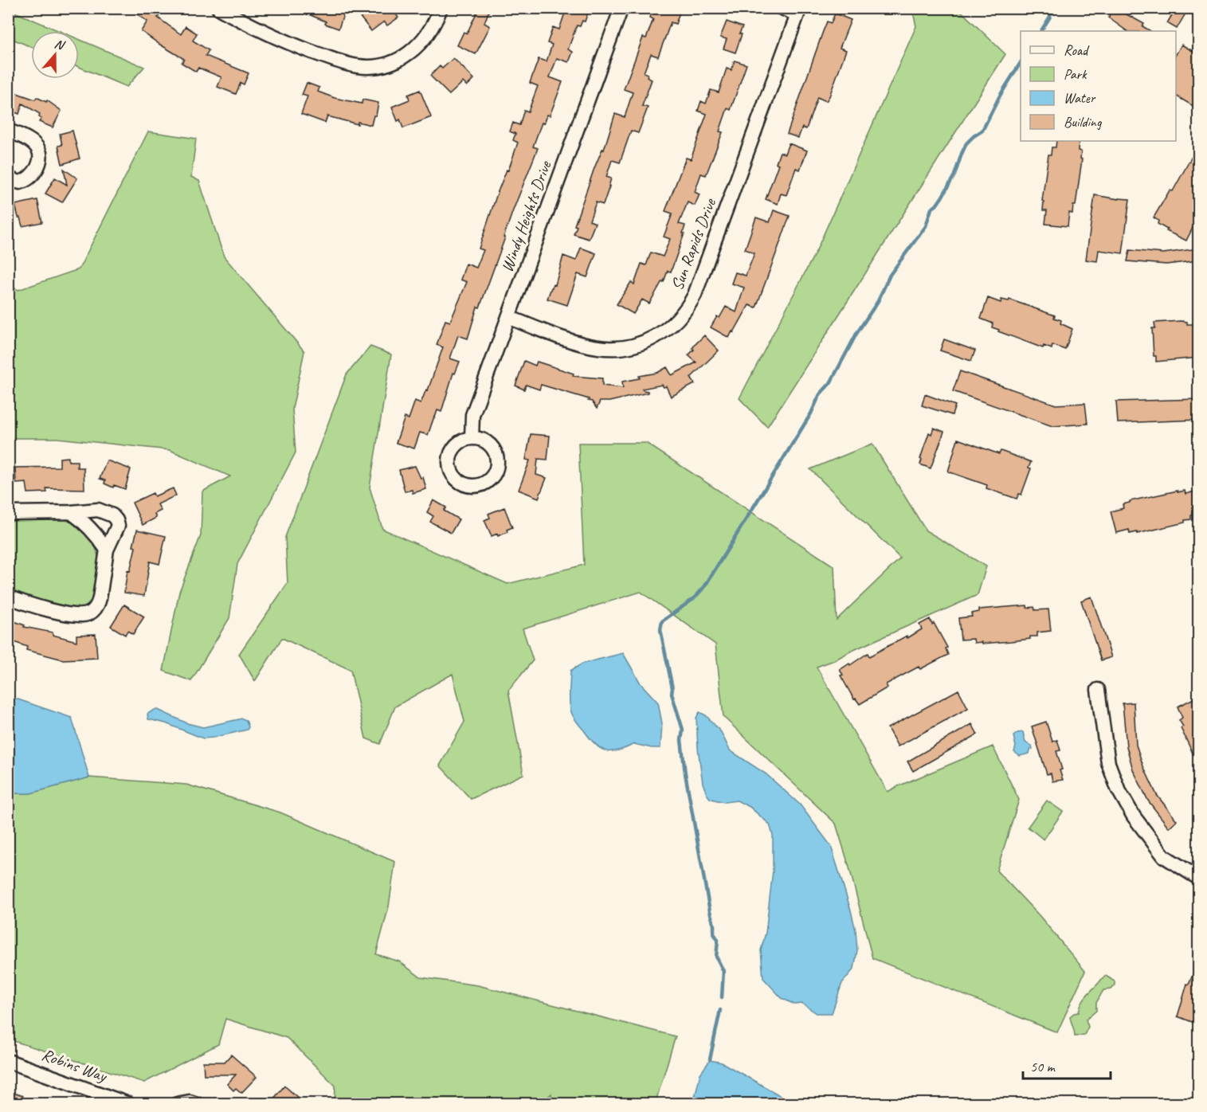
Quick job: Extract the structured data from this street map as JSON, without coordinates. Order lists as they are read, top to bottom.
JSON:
{
  "streets": {
    "street": ["Windy Heights Drive", "Sun Rapids Drive", "Robins Way"]
  },
  "crossings": [
    ["Windy Heights Drive", "Sun Rapids Drive"]
  ],
  "legend": [
    "Road",
    "Park",
    "Water",
    "Building"
  ],
  "scale_bar": "50 m",
  "north": "top"
}
